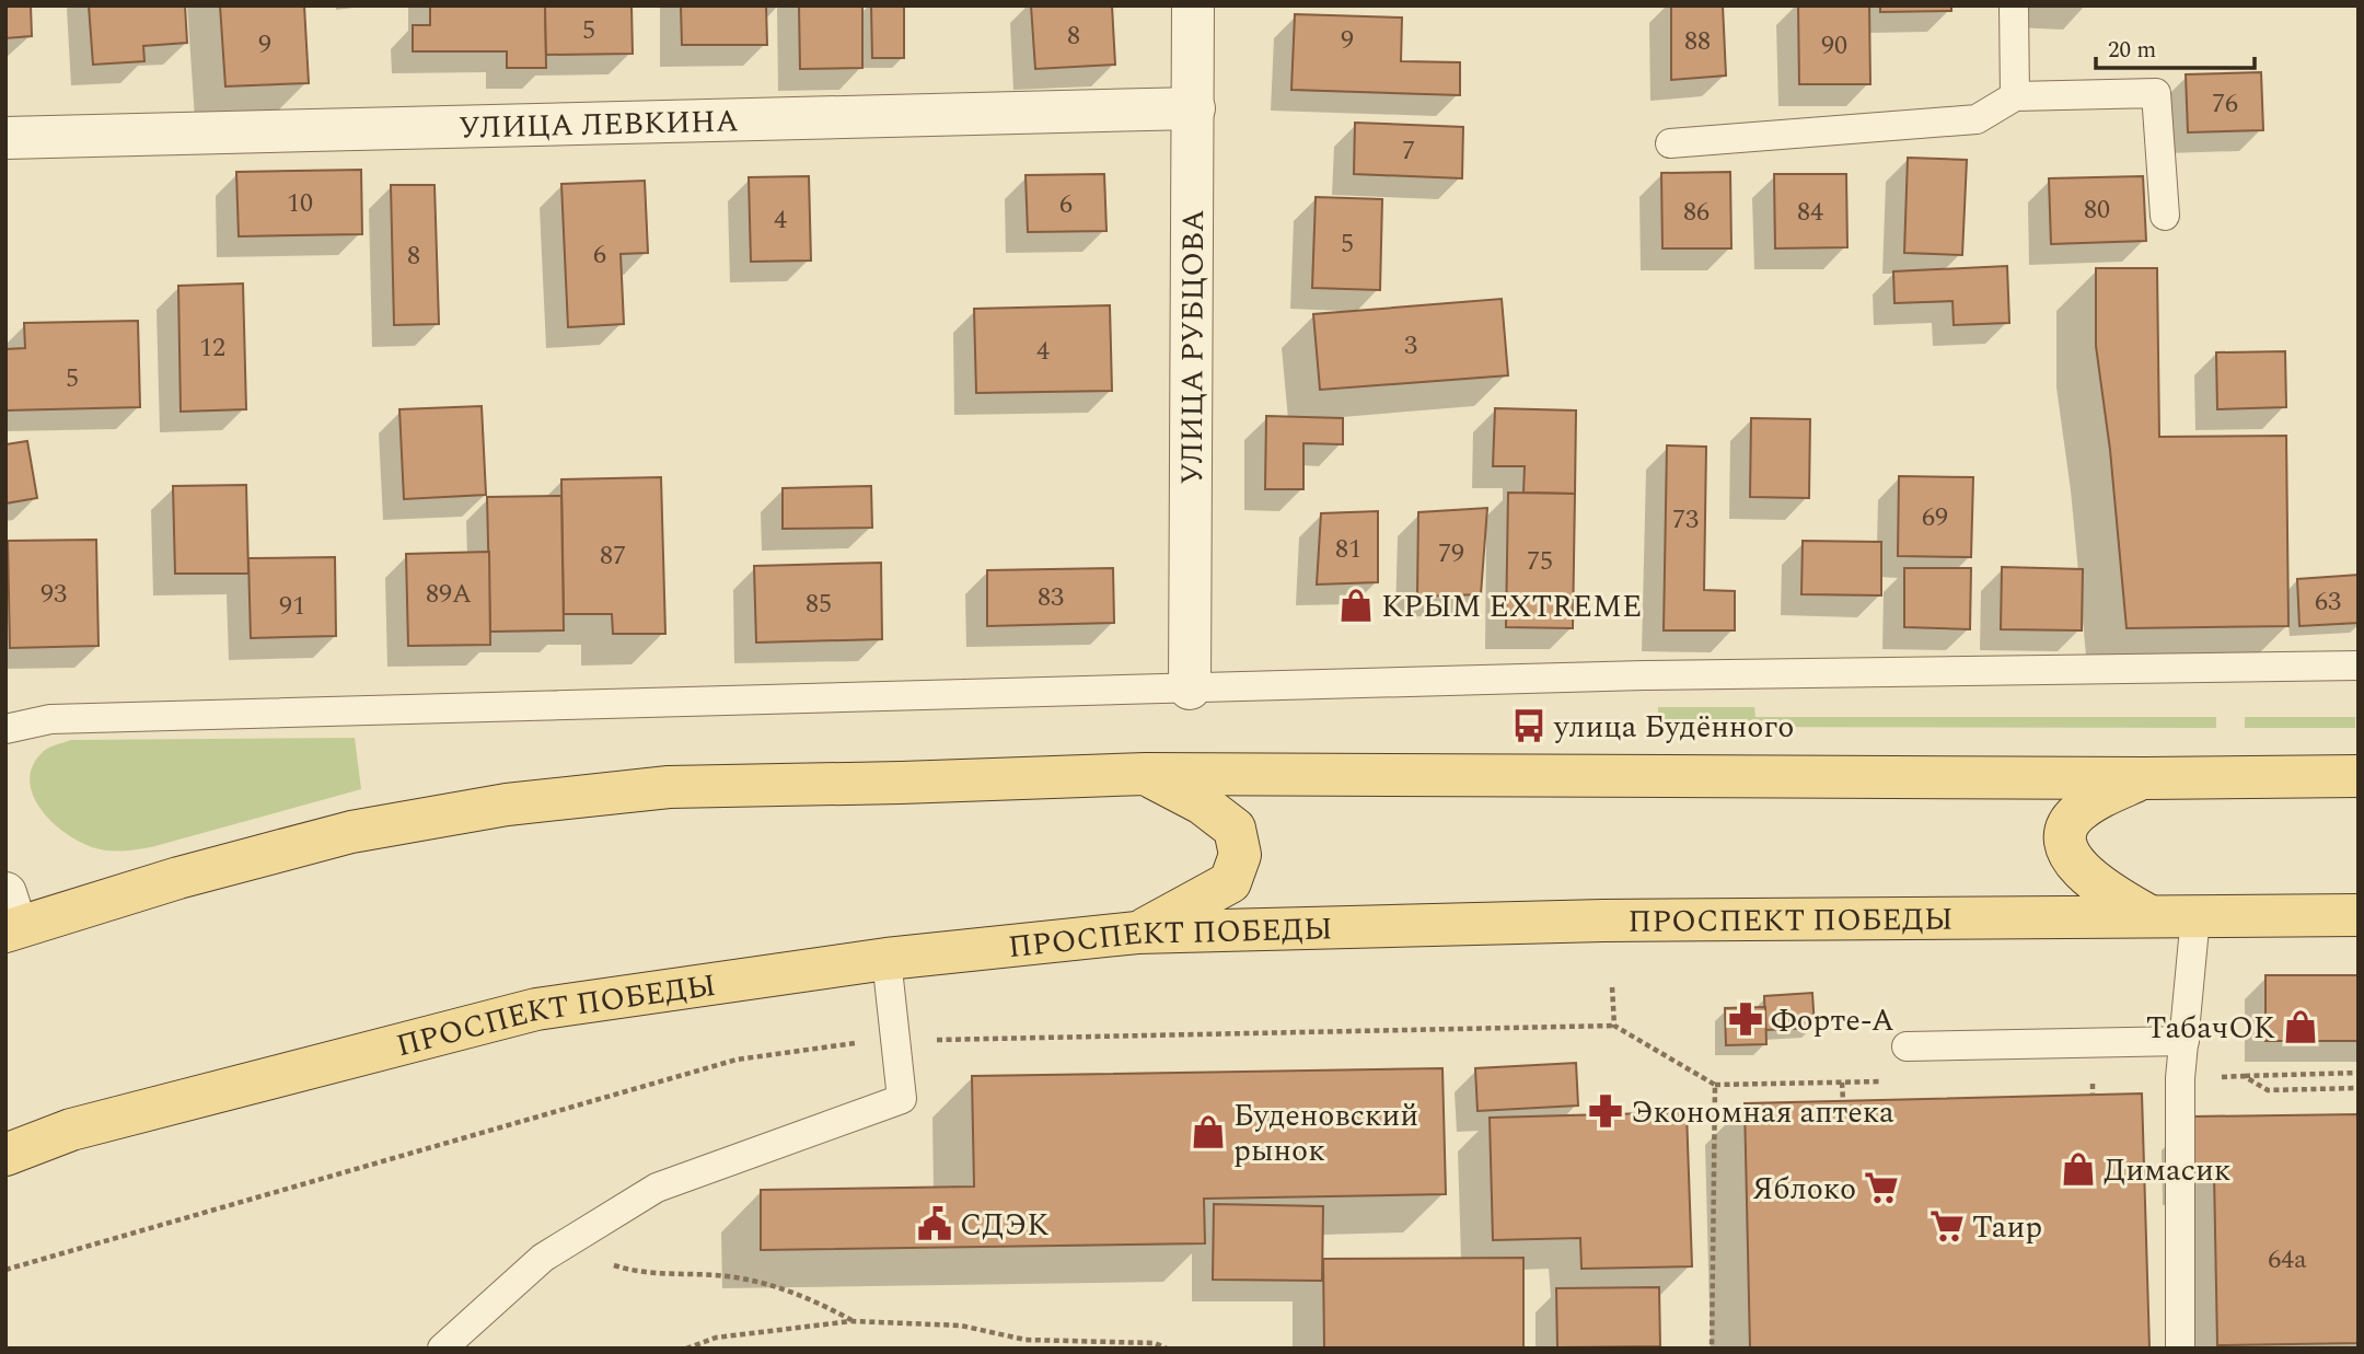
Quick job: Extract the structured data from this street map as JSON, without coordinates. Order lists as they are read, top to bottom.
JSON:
{
  "streets": {
    "main road": ["ПРОСПЕКТ ПОБЕДЫ"],
    "street": ["УЛИЦА ЛЕВКИНА", "УЛИЦА РУБЦОВА"]
  },
  "crossings": [
    ["УЛИЦА ЛЕВКИНА", "УЛИЦА РУБЦОВА"]
  ],
  "places": {
    "shop": [
      "КРЫМ EXTREME",
      "ТабачОК",
      "Буденовский рынок",
      "Димасик"
    ],
    "bus stop": ["улица Будённого"],
    "pharmacy": ["Форте-А", "Экономная аптека"],
    "supermarket": ["Яблоко", "Таир"],
    "public building": ["СДЭК"]
  },
  "house_numbers": [
    "5",
    "8",
    "9",
    "88",
    "9",
    "90",
    "76",
    "7",
    "10",
    "6",
    "80",
    "86",
    "84",
    "4",
    "5",
    "6",
    "8",
    "3",
    "12",
    "4",
    "5",
    "69",
    "73",
    "81",
    "79",
    "87",
    "75",
    "93",
    "89А",
    "83",
    "63",
    "85",
    "91",
    "64а"
  ],
  "scale_bar": "20 m"
}
